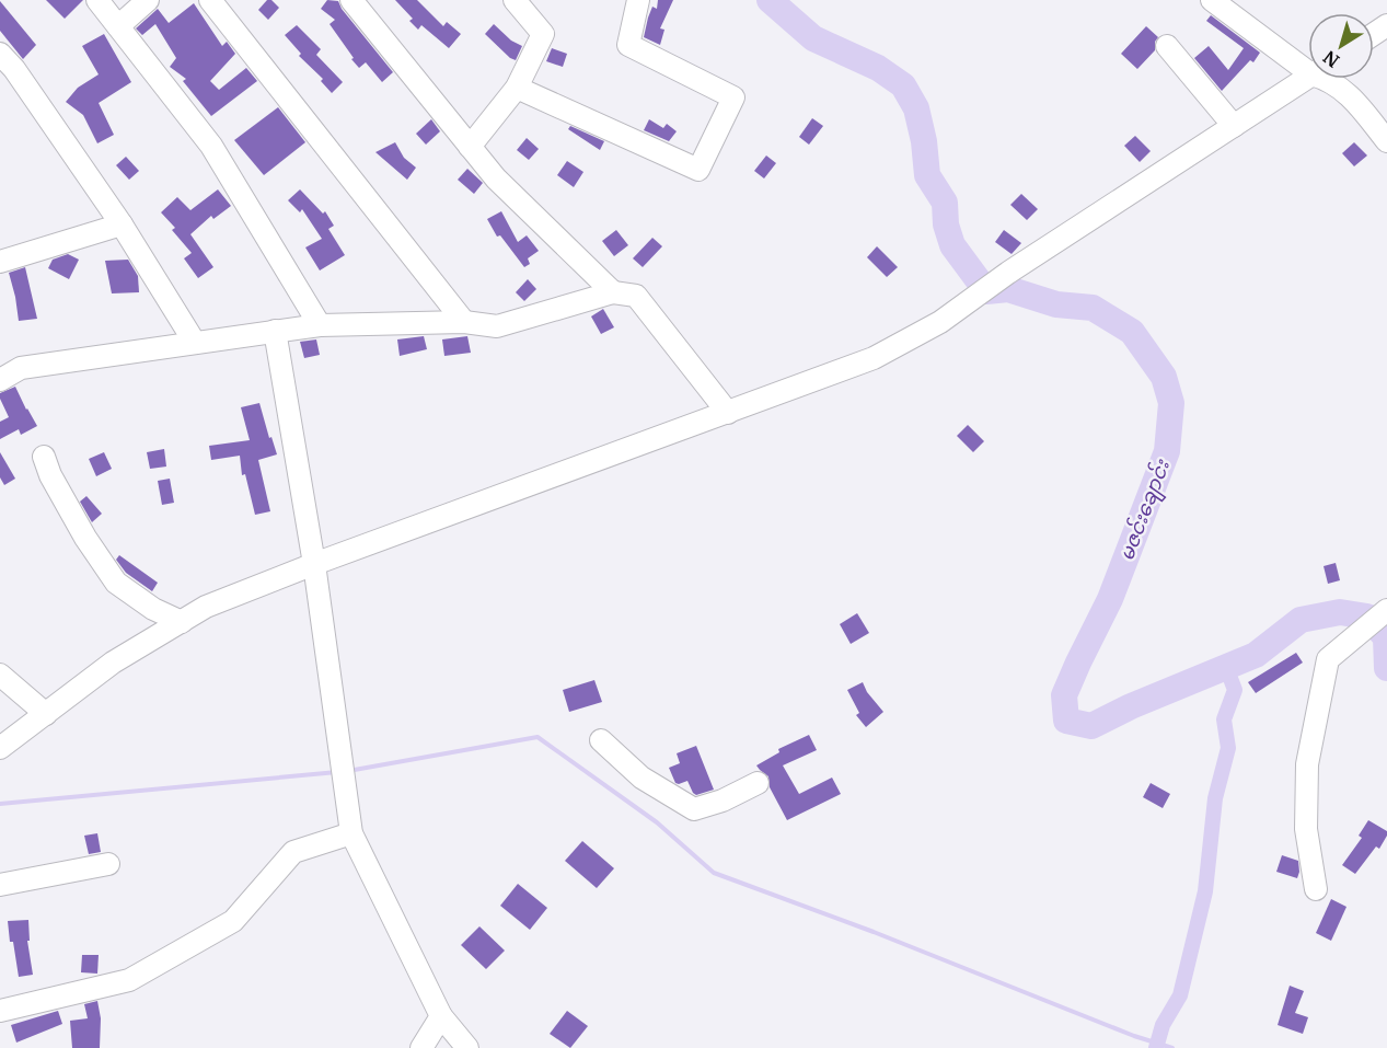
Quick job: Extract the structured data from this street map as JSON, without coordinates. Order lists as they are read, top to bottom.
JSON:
{
  "water": ["မဇင်းချောင်း"],
  "north": "bottom left"
}
